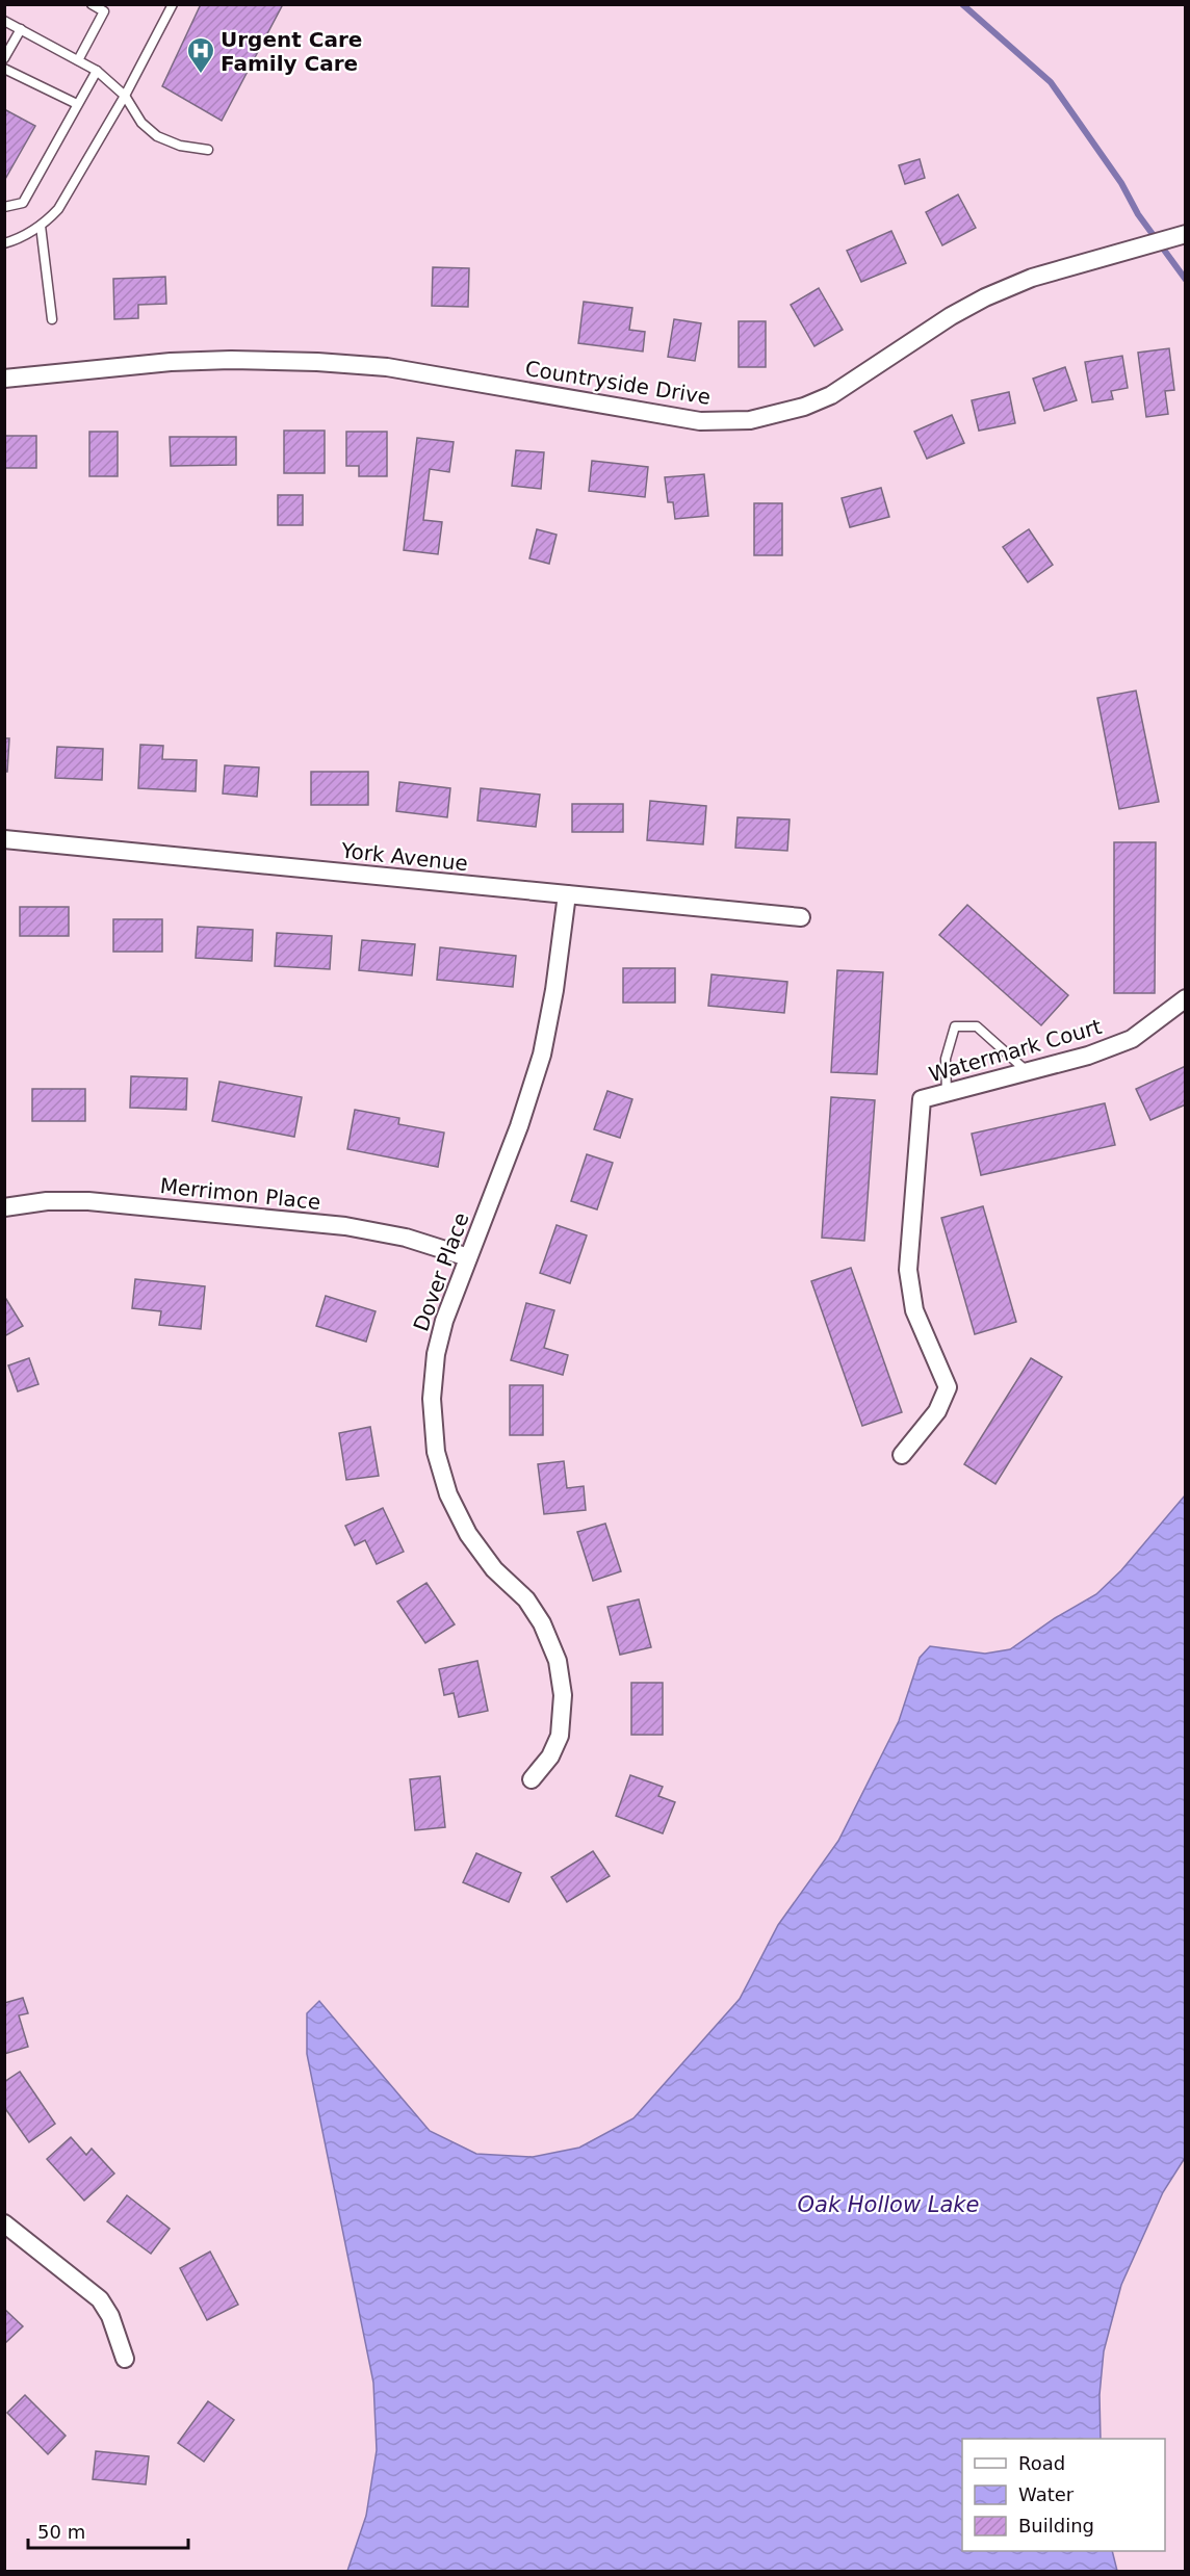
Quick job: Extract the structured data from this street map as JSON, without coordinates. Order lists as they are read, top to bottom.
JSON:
{
  "streets": {
    "street": [
      "Countryside Drive",
      "York Avenue",
      "Watermark Court",
      "Merrimon Place",
      "Dover Place"
    ]
  },
  "crossings": [
    ["York Avenue", "Dover Place"],
    ["Merrimon Place", "Dover Place"]
  ],
  "water": ["Oak Hollow Lake"],
  "places": {
    "hospital": ["Urgent Care Family Care"]
  },
  "legend": ["Road", "Water", "Building"],
  "scale_bar": "50 m"
}
